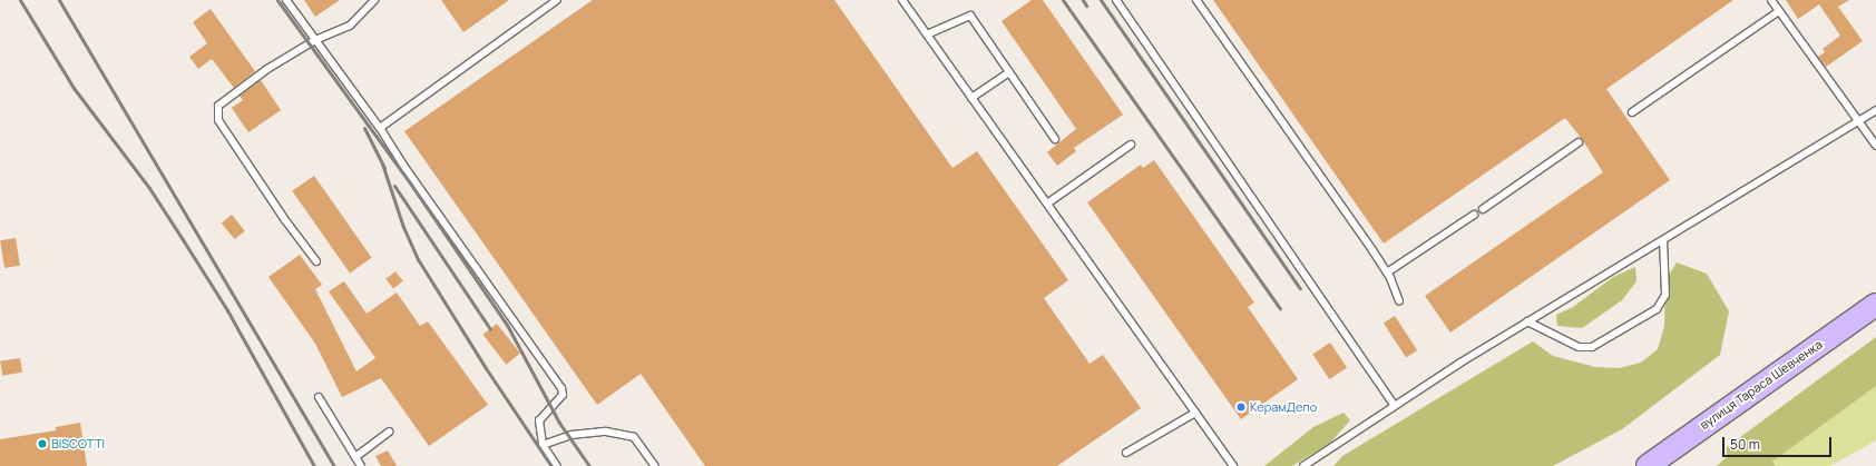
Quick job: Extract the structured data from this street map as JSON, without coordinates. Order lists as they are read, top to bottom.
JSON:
{
  "streets": {
    "main road": ["вулиця Тараса Шевченка"]
  },
  "places": ["КерамДепо", "BISCOTTI"],
  "scale_bar": "50 m"
}
